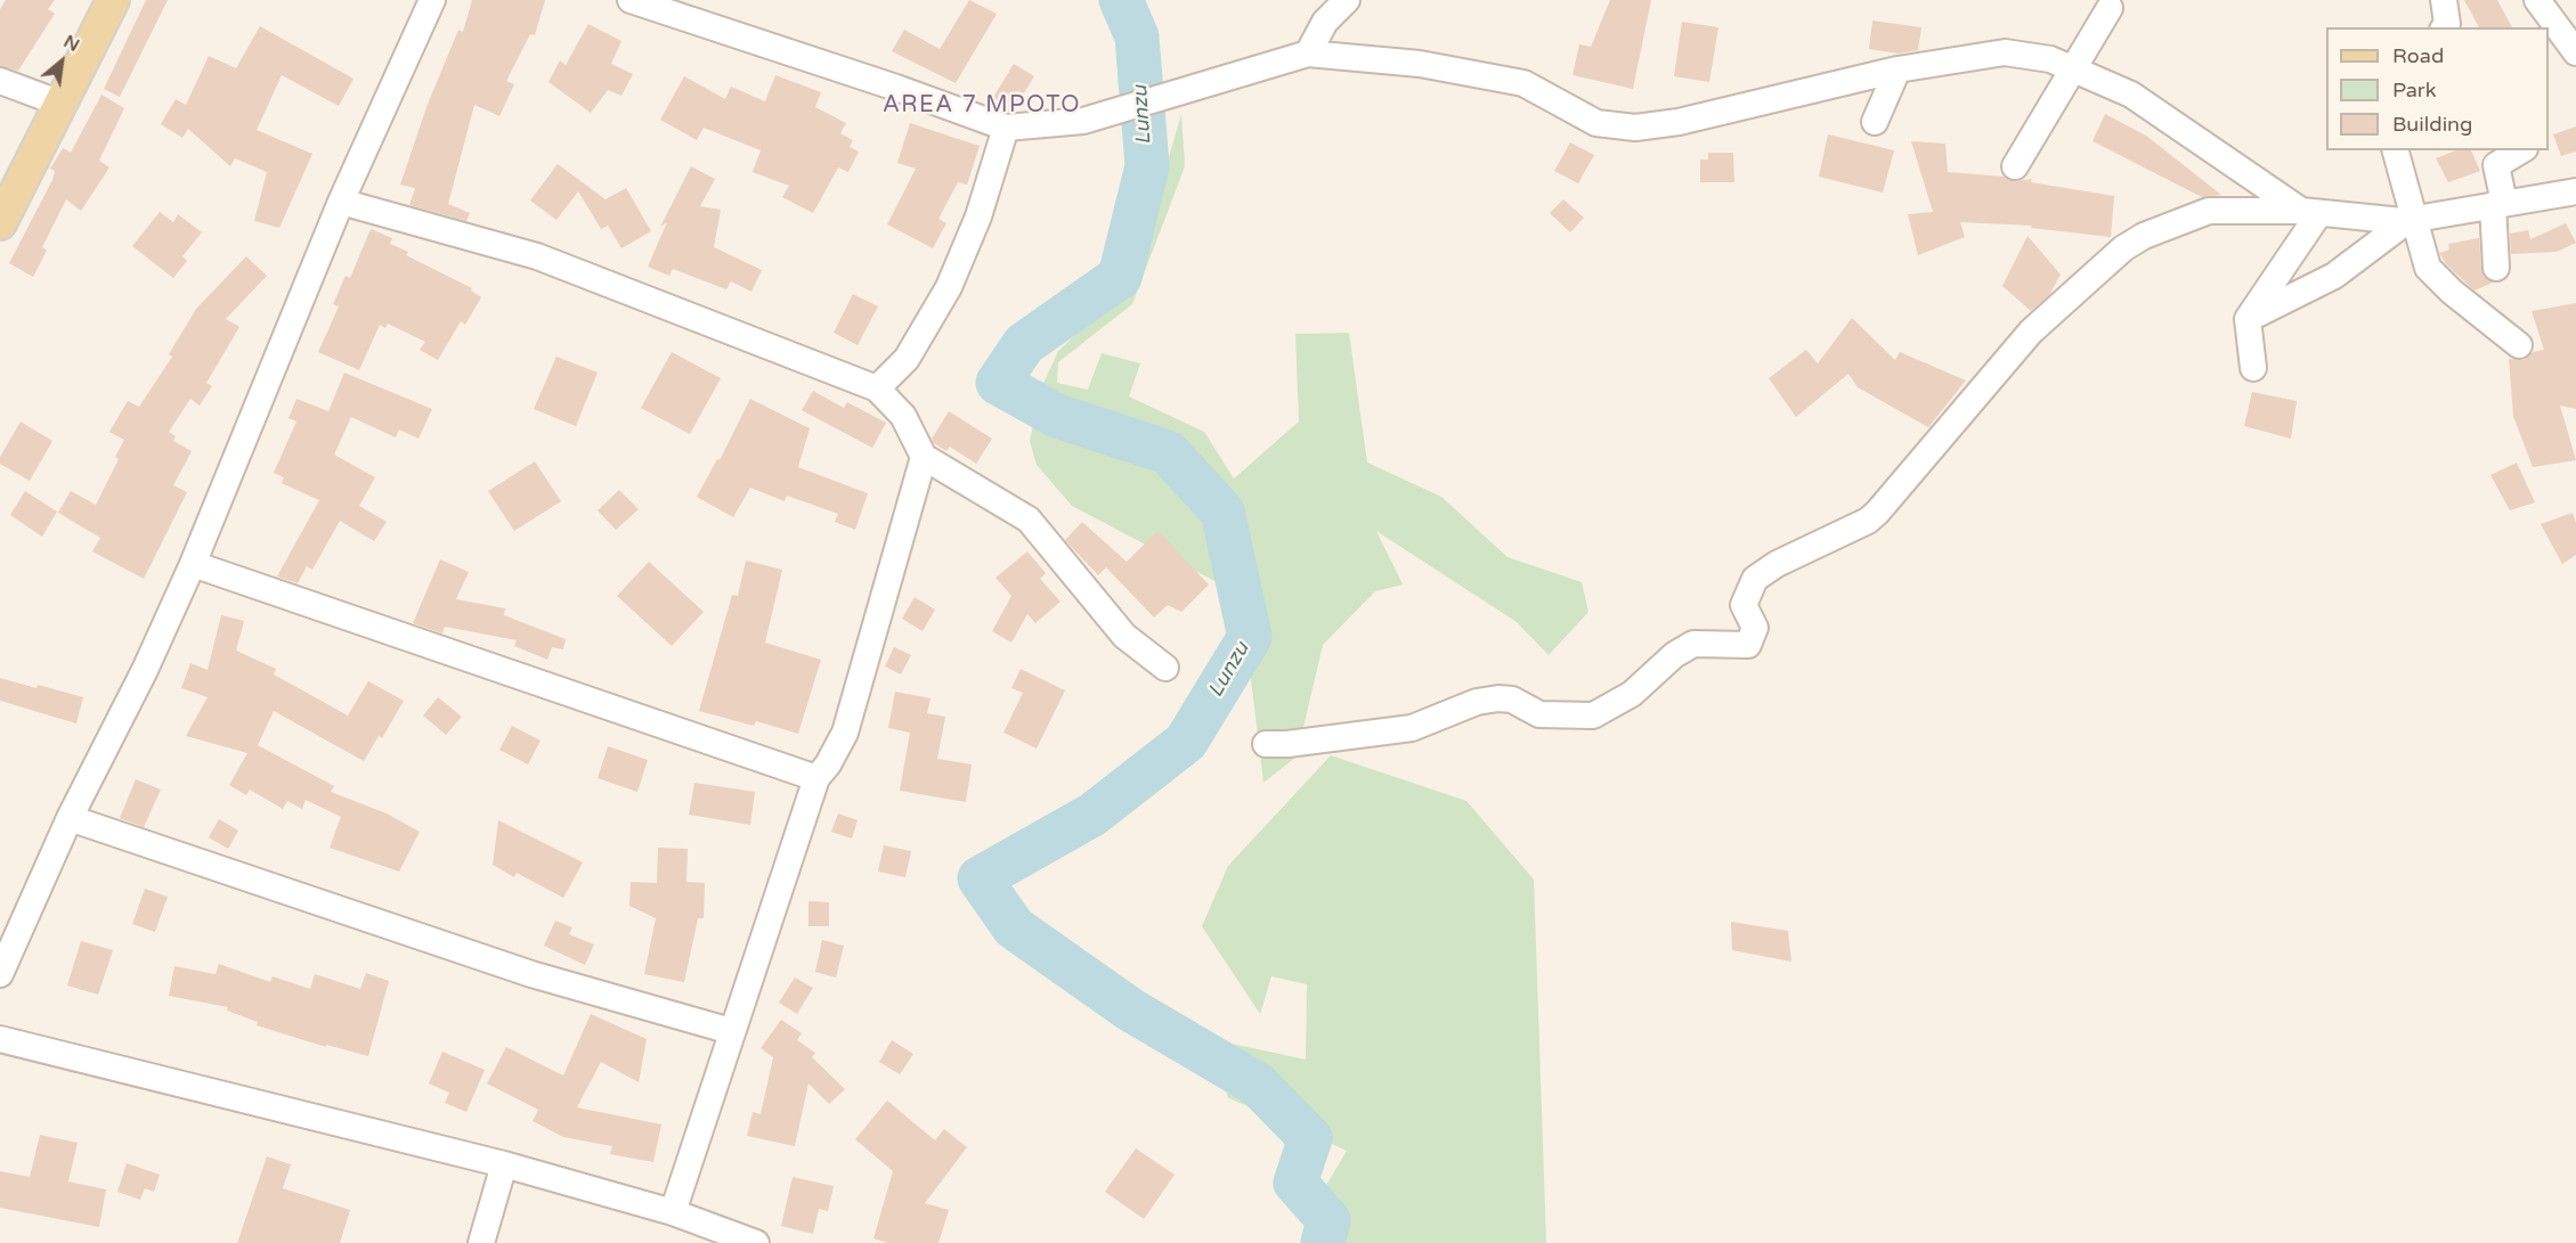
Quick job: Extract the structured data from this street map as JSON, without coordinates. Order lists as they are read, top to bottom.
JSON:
{
  "districts": ["AREA 7 MPOTO"],
  "water": ["Lunzu"],
  "legend": ["Road", "Park", "Building"],
  "north": "top right"
}
